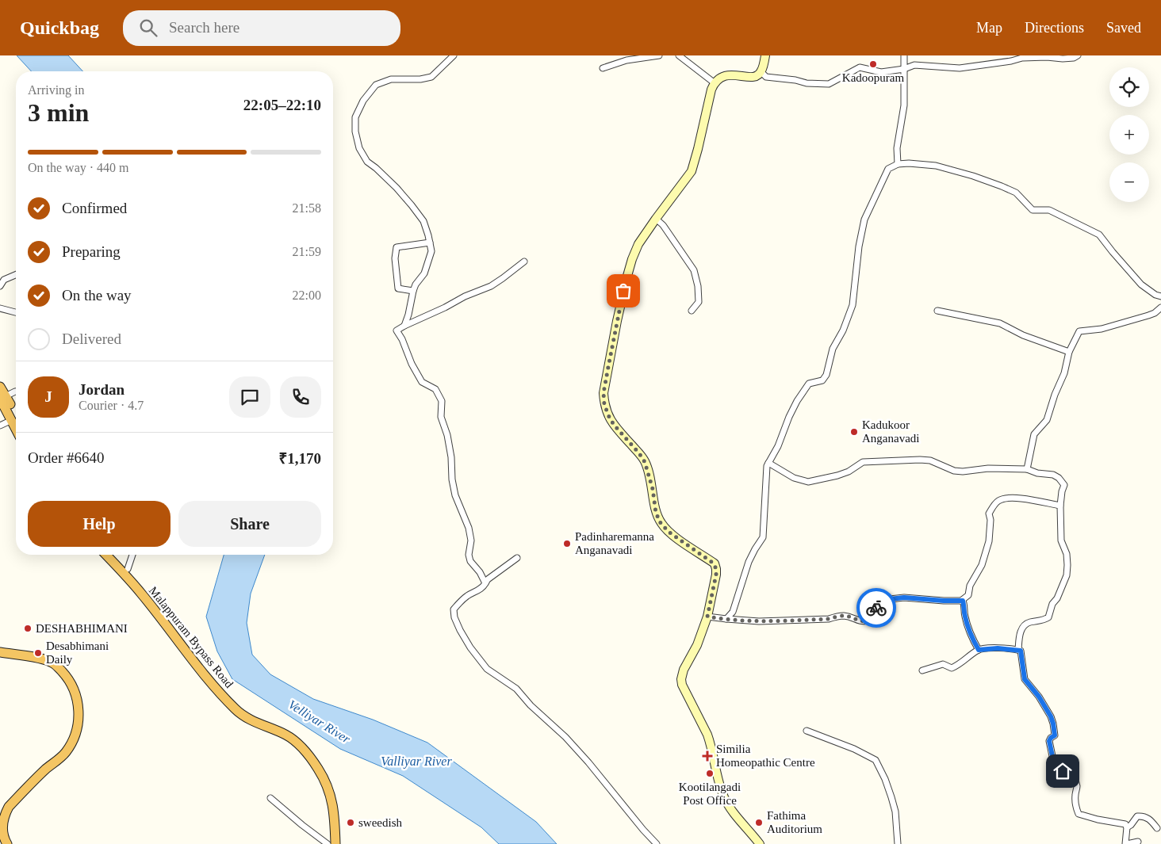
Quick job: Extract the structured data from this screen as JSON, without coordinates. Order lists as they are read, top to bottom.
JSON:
{
  "streets": {
    "highway": ["Malappuram Bypass Road"]
  },
  "water": ["Velliyar River", "Valliyar River"],
  "places": {
    "other": [
      "Kadoopuram",
      "Kadukoor Anganavadi",
      "Padinharemanna Anganavadi",
      "DESHABHIMANI",
      "Desabhimani Daily",
      "Kootilangadi Post Office",
      "sweedish",
      "Fathima Auditorium"
    ],
    "health": ["Similia Homeopathic Centre"]
  },
  "page": {
    "header": "Quickbag",
    "search": "Search here",
    "nav": ["Map", "Directions", "Saved"],
    "map_buttons": ["+", "−"],
    "heading": ["3 min", "Arriving in", "22:05–22:10"],
    "panel": [
      "Jordan",
      "Courier · 4.7",
      "Order #6640",
      "₹1,170"
    ],
    "bar": "On the way · 440 m",
    "list": [
      ["Confirmed", "21:58"],
      ["Preparing", "21:59"],
      ["On the way", "22:00"],
      "Delivered"
    ],
    "round": "J",
    "buttons": ["Help", "Share"]
  }
}
